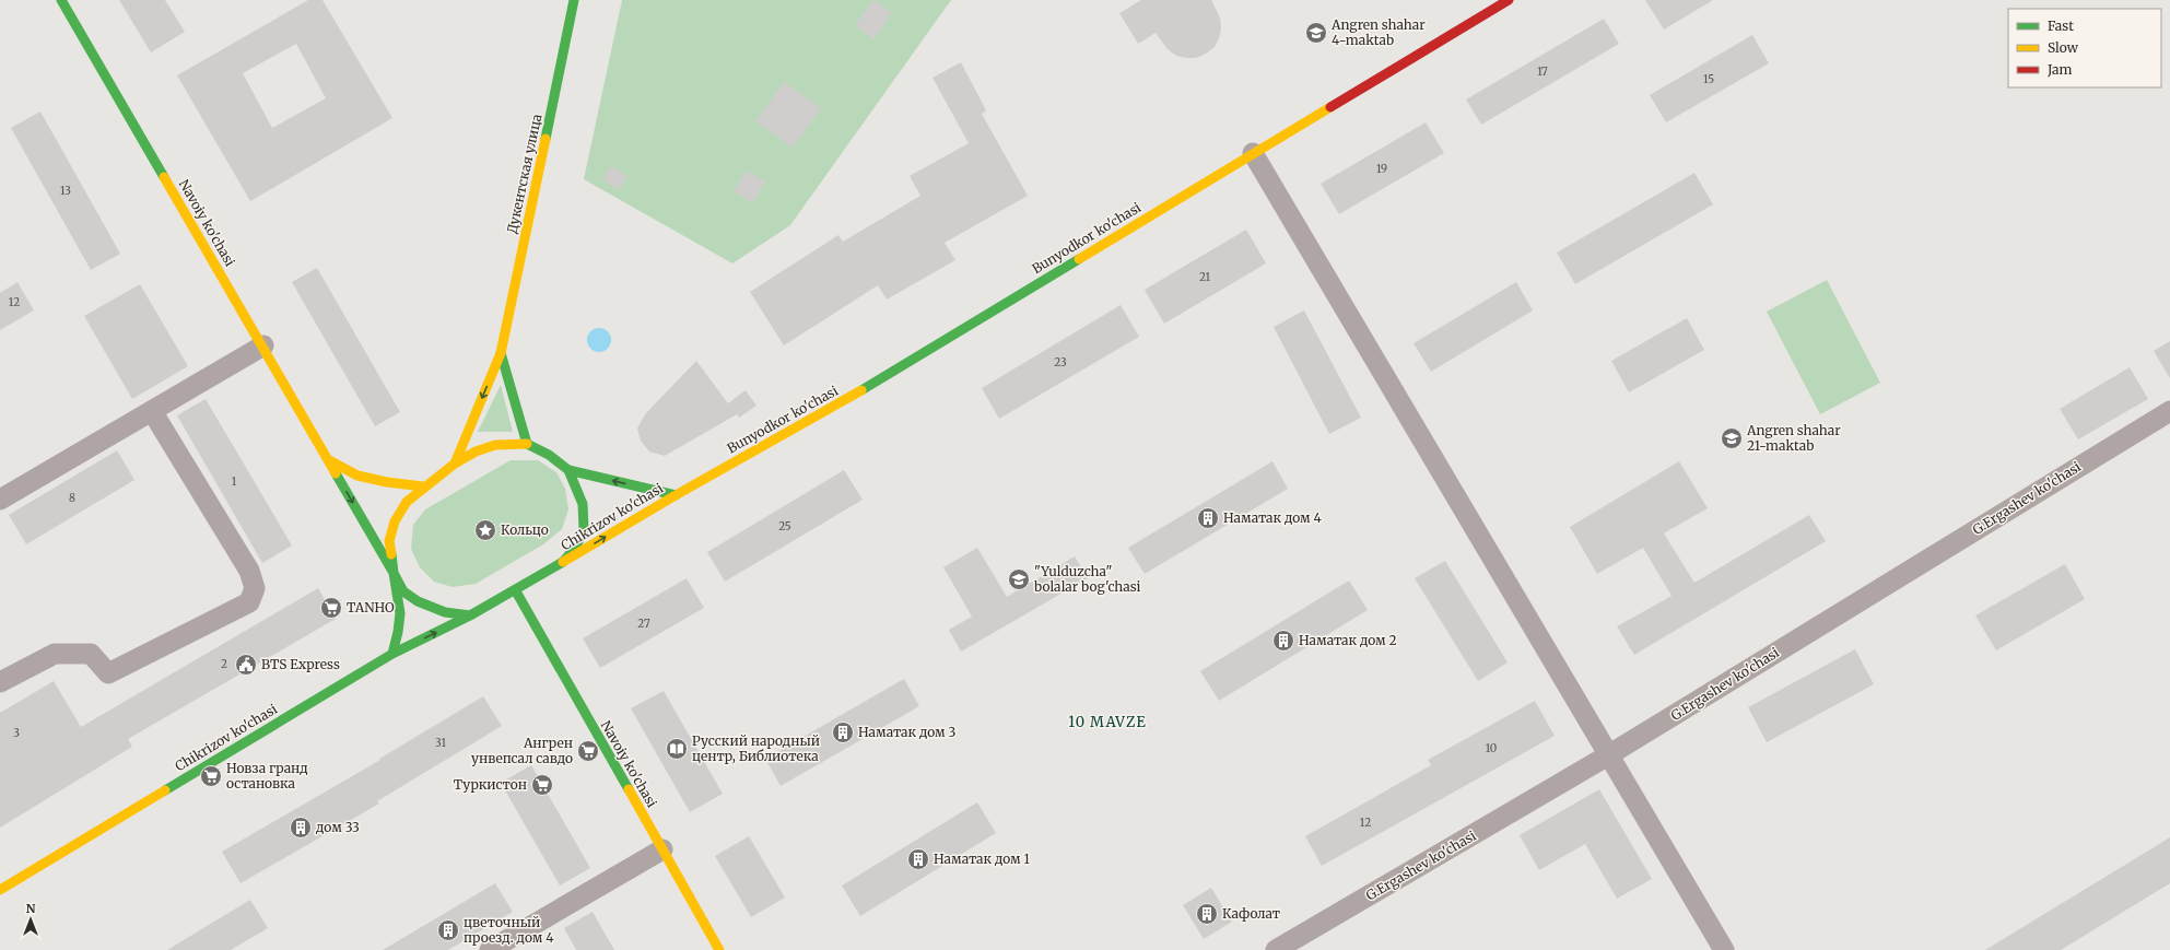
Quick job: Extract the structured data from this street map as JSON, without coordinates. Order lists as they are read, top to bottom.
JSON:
{
  "streets": {
    "main road": [
      "Дукентская улица",
      "Navoiy ko'chasi",
      "Bunyodkor ko'chasi",
      "Chikrizov ko'chasi"
    ],
    "street": ["G.Ergashev ko'chasi"]
  },
  "crossings": [
    ["Navoiy ko'chasi", "Chikrizov ko'chasi"],
    ["Bunyodkor ko'chasi", "Chikrizov ko'chasi"]
  ],
  "districts": ["10 MAVZE"],
  "places": {
    "school or university": ["Angren shahar 4-maktab", "Angren shahar 21-maktab", "\"Yulduzcha\" bolalar bog'chasi"],
    "building": [
      "Наматак дом 4",
      "Наматак дом 2",
      "Наматак дом 3",
      "дом 33",
      "Наматак дом 1",
      "Кафолат",
      "цветочный проезд. дом 4"
    ],
    "place": ["Кольцо"],
    "supermarket": [
      "TANHO",
      "Ангрен унвепсал савдо",
      "Новза гранд остановка",
      "Туркистон"
    ],
    "public building": ["BTS Express"],
    "library": ["Русский народный центр, Библиотека"]
  },
  "house_numbers": [
    "17",
    "15",
    "19",
    "13",
    "21",
    "12",
    "23",
    "1",
    "8",
    "25",
    "27",
    "2",
    "3",
    "31",
    "10",
    "12"
  ],
  "legend": ["Fast", "Slow", "Jam"],
  "north": "top"
}
